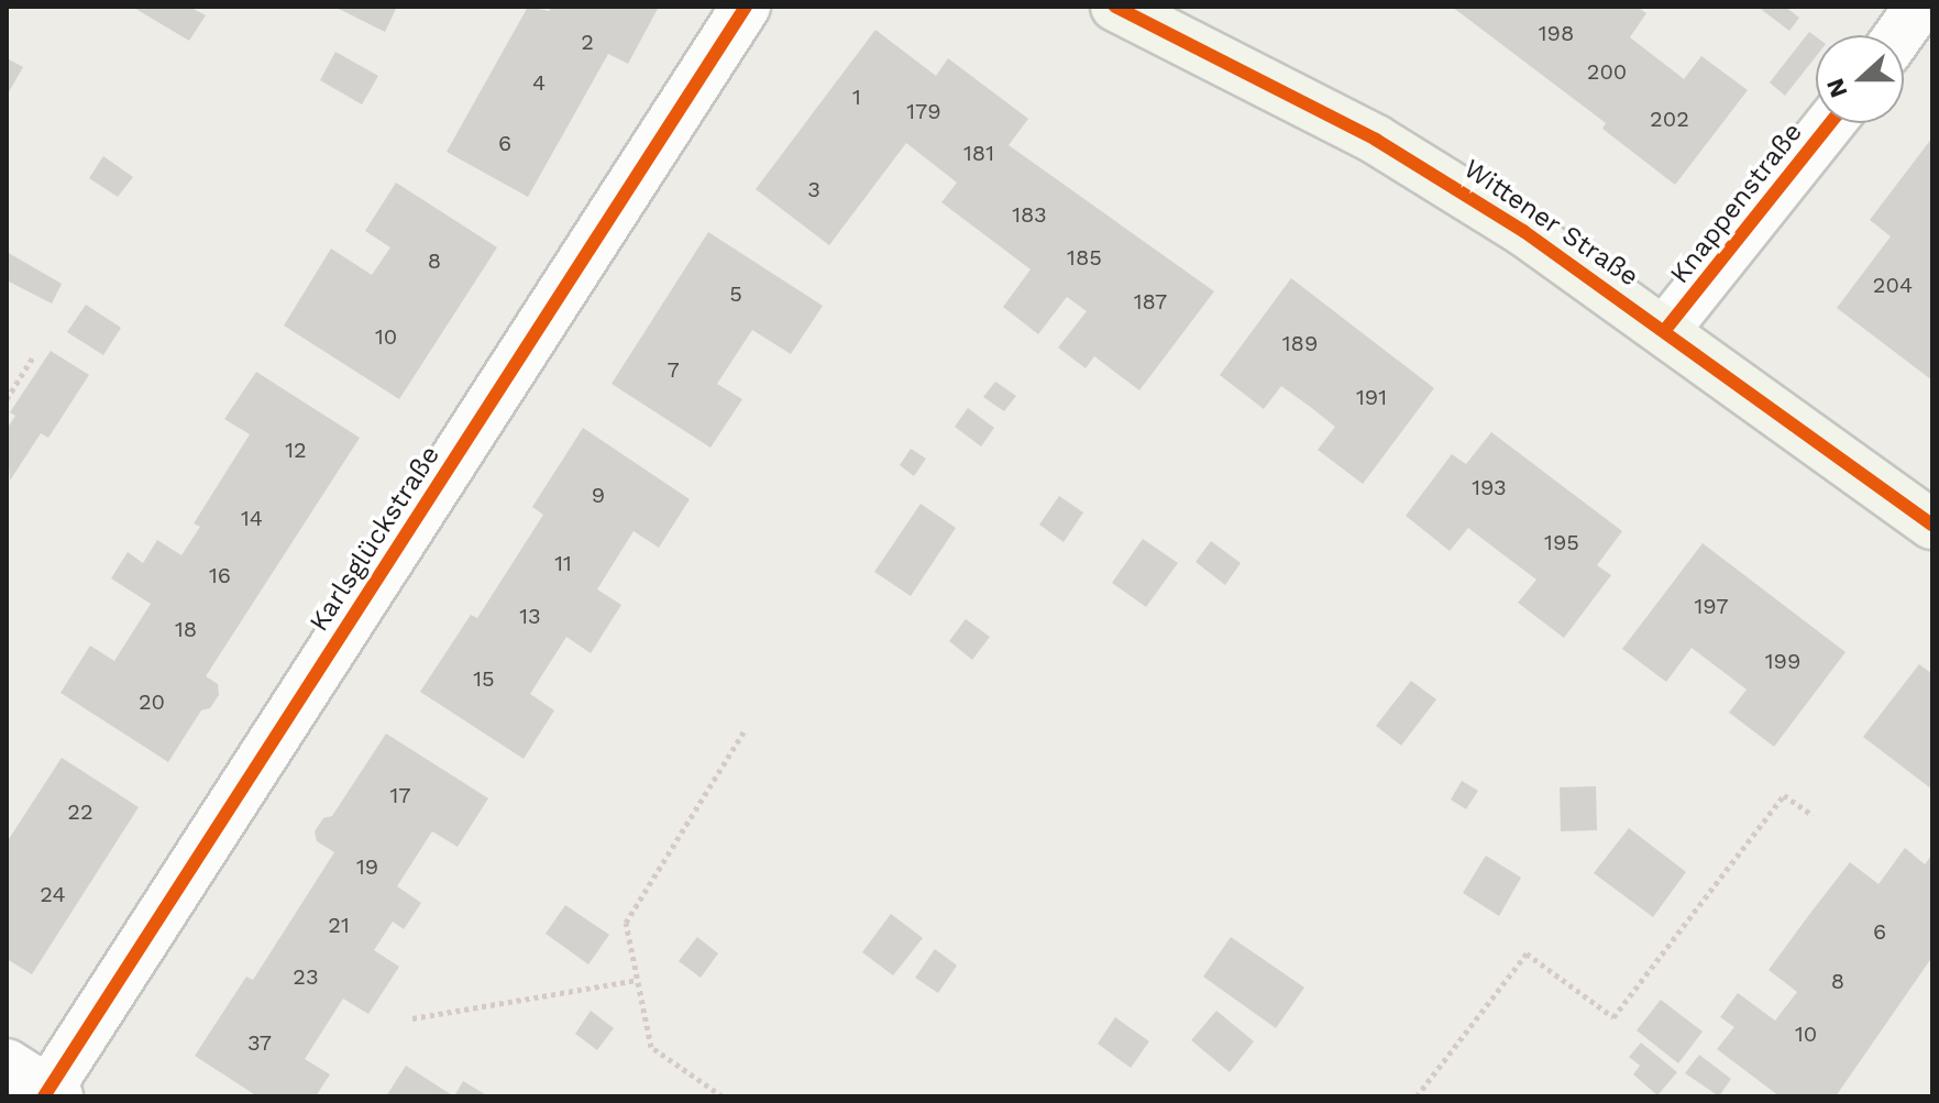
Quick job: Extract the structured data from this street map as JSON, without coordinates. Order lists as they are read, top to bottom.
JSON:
{
  "streets": {
    "main road": ["Wittener Straße"],
    "street": ["Knappenstraße", "Karlsglückstraße"]
  },
  "crossings": [
    ["Knappenstraße", "Wittener Straße"]
  ],
  "house_numbers": [
    "198",
    "2",
    "200",
    "4",
    "1",
    "179",
    "202",
    "6",
    "181",
    "3",
    "183",
    "185",
    "8",
    "204",
    "5",
    "187",
    "10",
    "189",
    "7",
    "191",
    "12",
    "193",
    "9",
    "14",
    "195",
    "11",
    "16",
    "197",
    "13",
    "18",
    "199",
    "15",
    "20",
    "17",
    "22",
    "19",
    "24",
    "21",
    "6",
    "23",
    "8",
    "10",
    "37"
  ],
  "north": "left"
}
